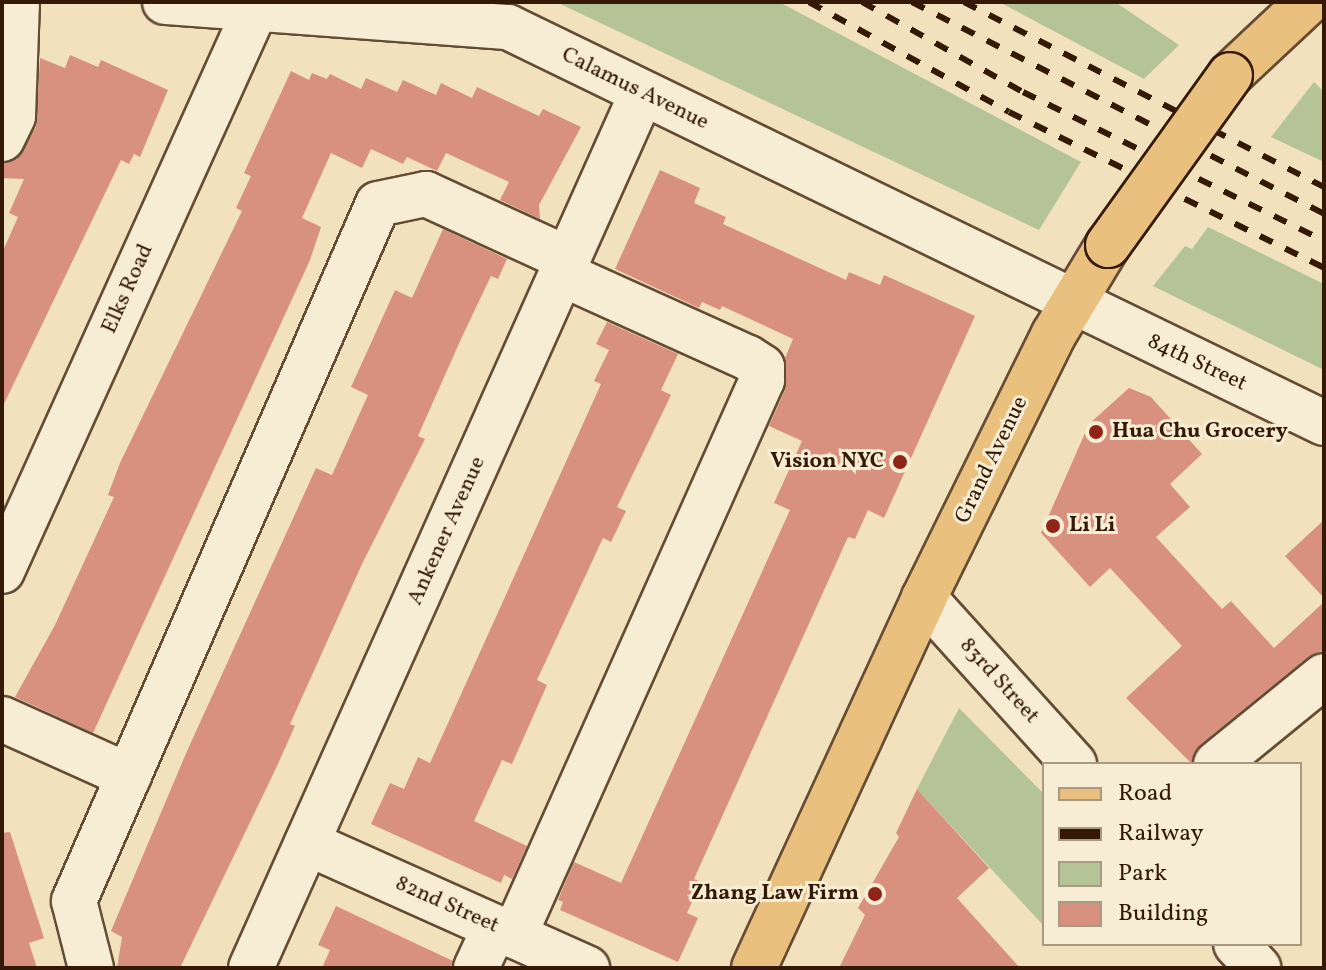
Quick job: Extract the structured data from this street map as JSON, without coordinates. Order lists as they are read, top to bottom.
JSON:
{
  "streets": {
    "main road": ["Grand Avenue"],
    "street": [
      "Calamus Avenue",
      "Elks Road",
      "84th Street",
      "Ankener Avenue",
      "83rd Street",
      "82nd Street"
    ]
  },
  "crossings": [
    ["Calamus Avenue", "Elks Road"],
    ["Calamus Avenue", "84th Street"],
    ["Calamus Avenue", "Grand Avenue"],
    ["Calamus Avenue", "Ankener Avenue"],
    ["84th Street", "Grand Avenue"],
    ["Grand Avenue", "83rd Street"],
    ["Ankener Avenue", "82nd Street"]
  ],
  "places": [
    "Hua Chu Grocery",
    "Vision NYC",
    "Li Li",
    "Zhang Law Firm"
  ],
  "legend": [
    "Road",
    "Railway",
    "Park",
    "Building"
  ]
}
